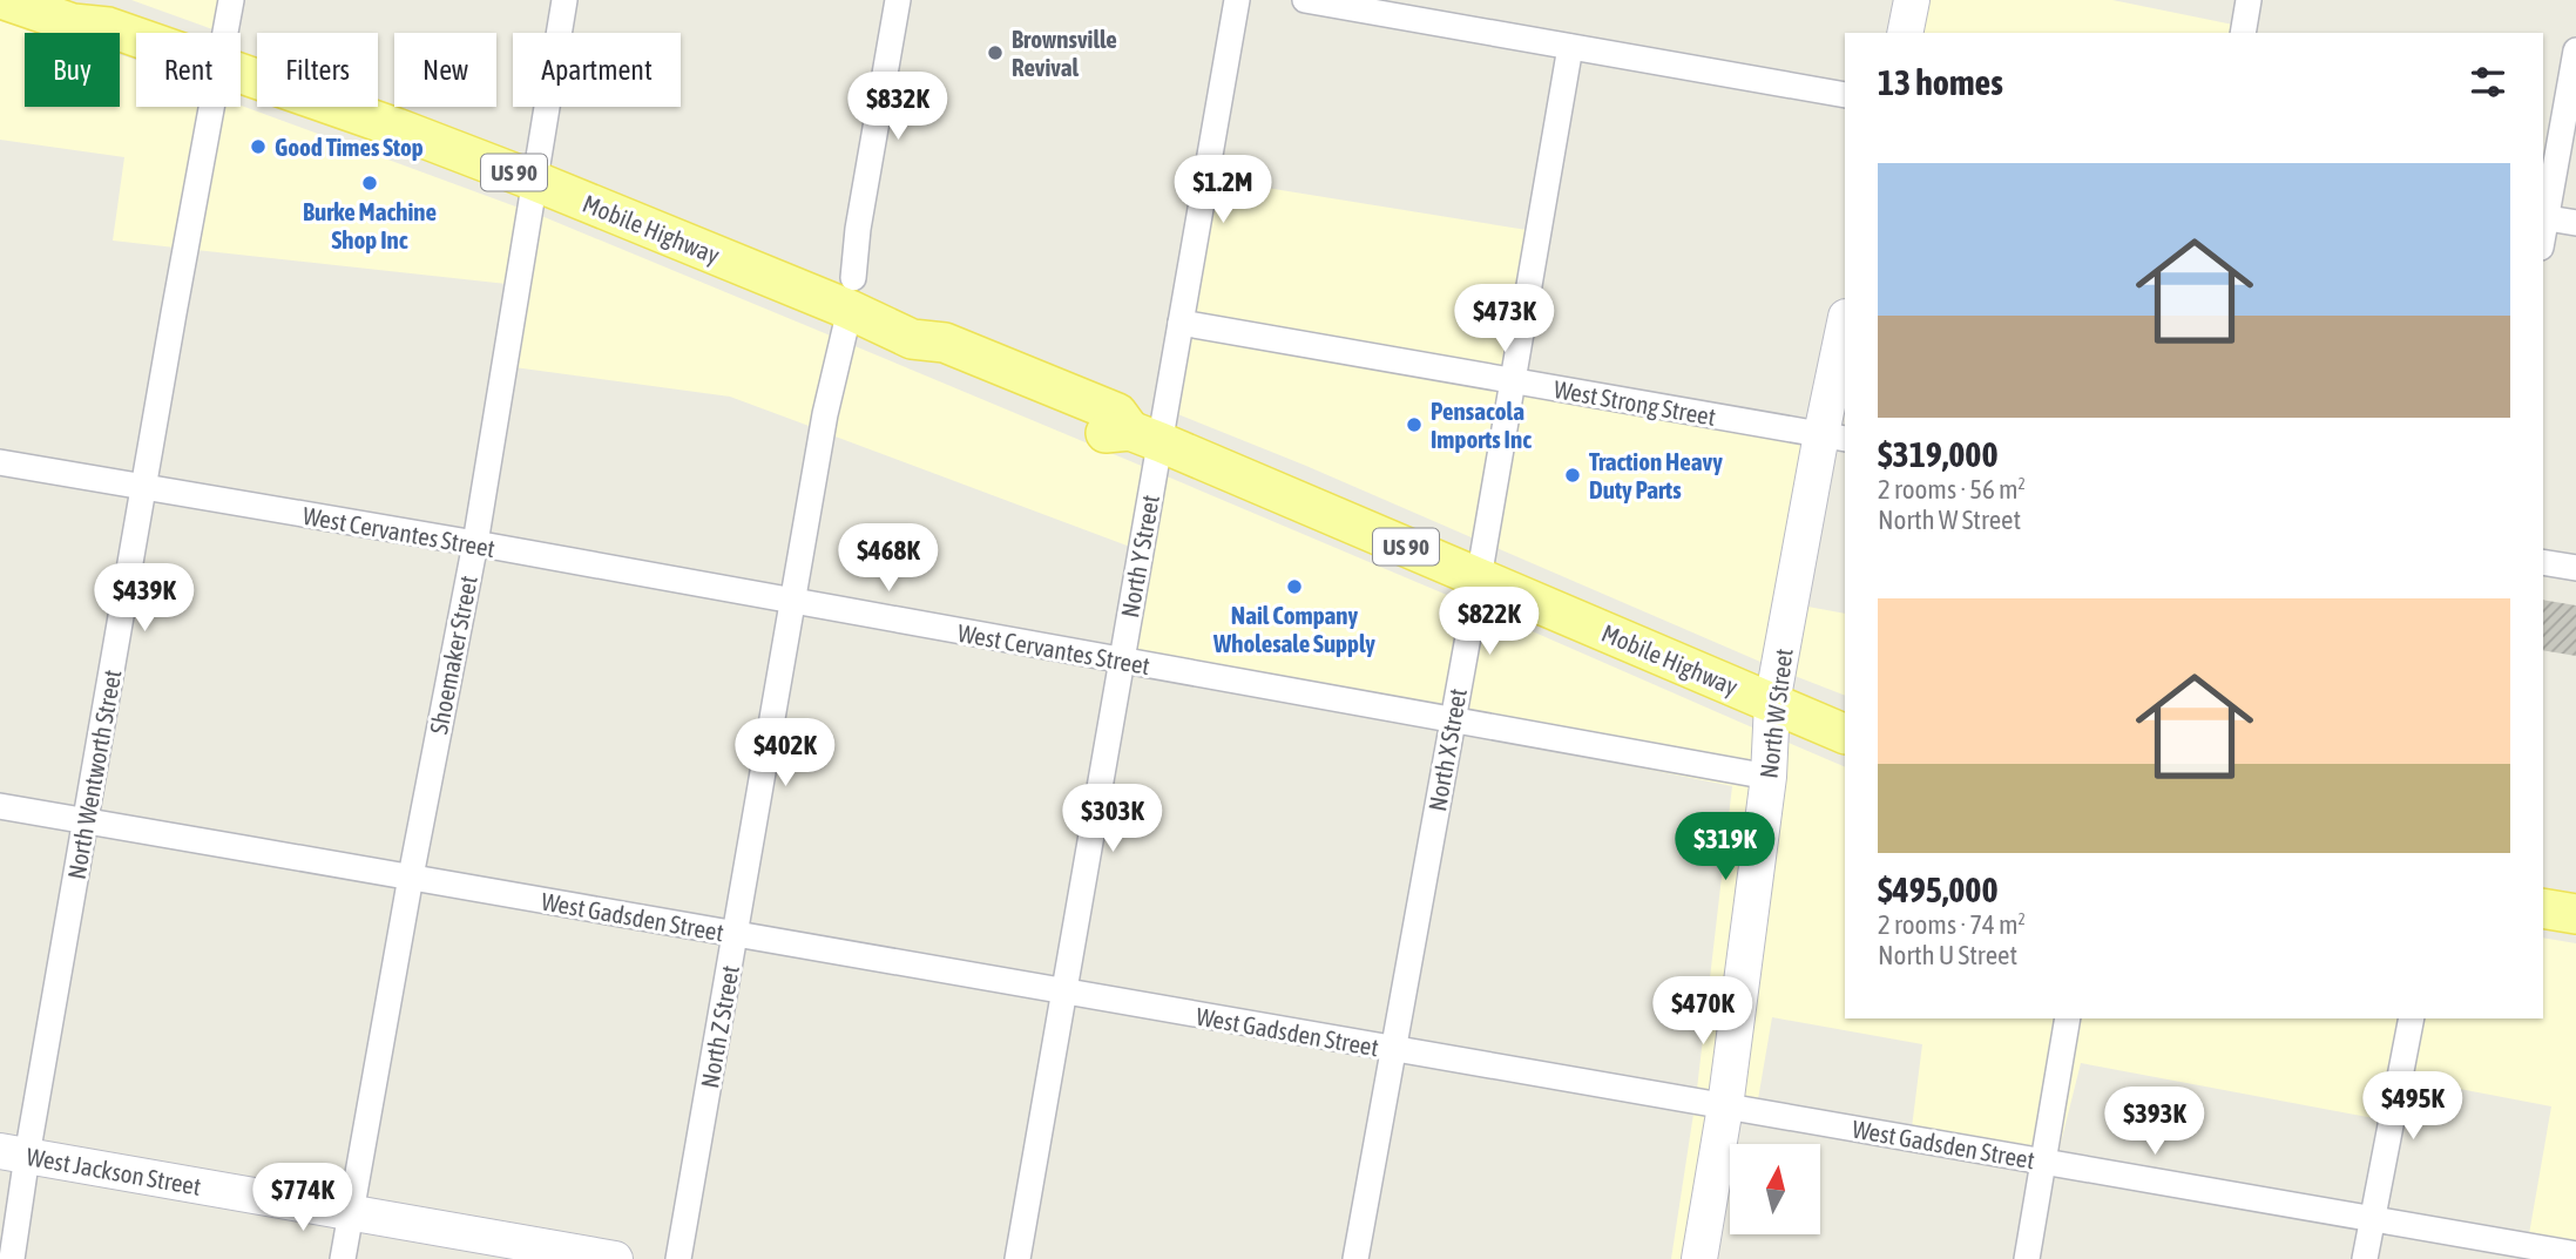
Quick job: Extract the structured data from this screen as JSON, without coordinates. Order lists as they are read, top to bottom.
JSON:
{
  "streets": {
    "main road": [
      "US 90",
      "Mobile Highway",
      "North W Street",
      "West Jackson Street"
    ],
    "street": [
      "West Strong Street",
      "West Cervantes Street",
      "North Y Street",
      "Shoemaker Street",
      "North X Street",
      "North Wentworth Street",
      "West Gadsden Street",
      "North Z Street"
    ]
  },
  "crossings": [
    ["Mobile Highway", "North Y Street"],
    ["Mobile Highway", "Shoemaker Street"],
    ["Mobile Highway", "North W Street"],
    ["Mobile Highway", "North X Street"],
    ["Mobile Highway", "North Z Street"],
    ["West Strong Street", "North Y Street"],
    ["West Strong Street", "North W Street"],
    ["West Strong Street", "North X Street"],
    ["West Cervantes Street", "North Y Street"],
    ["West Cervantes Street", "Shoemaker Street"],
    ["West Cervantes Street", "North W Street"],
    ["West Cervantes Street", "North X Street"],
    ["West Cervantes Street", "North Wentworth Street"],
    ["West Cervantes Street", "North Z Street"],
    ["North Y Street", "West Gadsden Street"],
    ["Shoemaker Street", "West Gadsden Street"],
    ["Shoemaker Street", "West Jackson Street"],
    ["North W Street", "West Gadsden Street"],
    ["North X Street", "West Gadsden Street"],
    ["North Wentworth Street", "West Gadsden Street"],
    ["North Wentworth Street", "West Jackson Street"],
    ["West Gadsden Street", "North Z Street"]
  ],
  "places": [
    "Brownsville Revival",
    "Good Times Stop",
    "Burke Machine Shop Inc",
    "Pensacola Imports Inc",
    "Traction Heavy Duty Parts",
    "Nail Company Wholesale Supply"
  ],
  "north": "top",
  "page": {
    "chip": [
      "Buy",
      "Rent",
      "Filters",
      "New",
      "Apartment"
    ],
    "heading": "13 homes",
    "price": [
      "$832K",
      "$1.2M",
      "$473K",
      "$468K",
      "$439K",
      "$822K",
      "$402K",
      "$303K",
      "$319K",
      "$470K",
      "$495K",
      "$393K",
      "$774K"
    ],
    "list": [
      {
        "name": "$319,000",
        "note": "2 rooms · 56 m² · North W Street"
      },
      {
        "name": "$495,000",
        "note": "2 rooms · 74 m² · North U Street"
      }
    ]
  }
}
